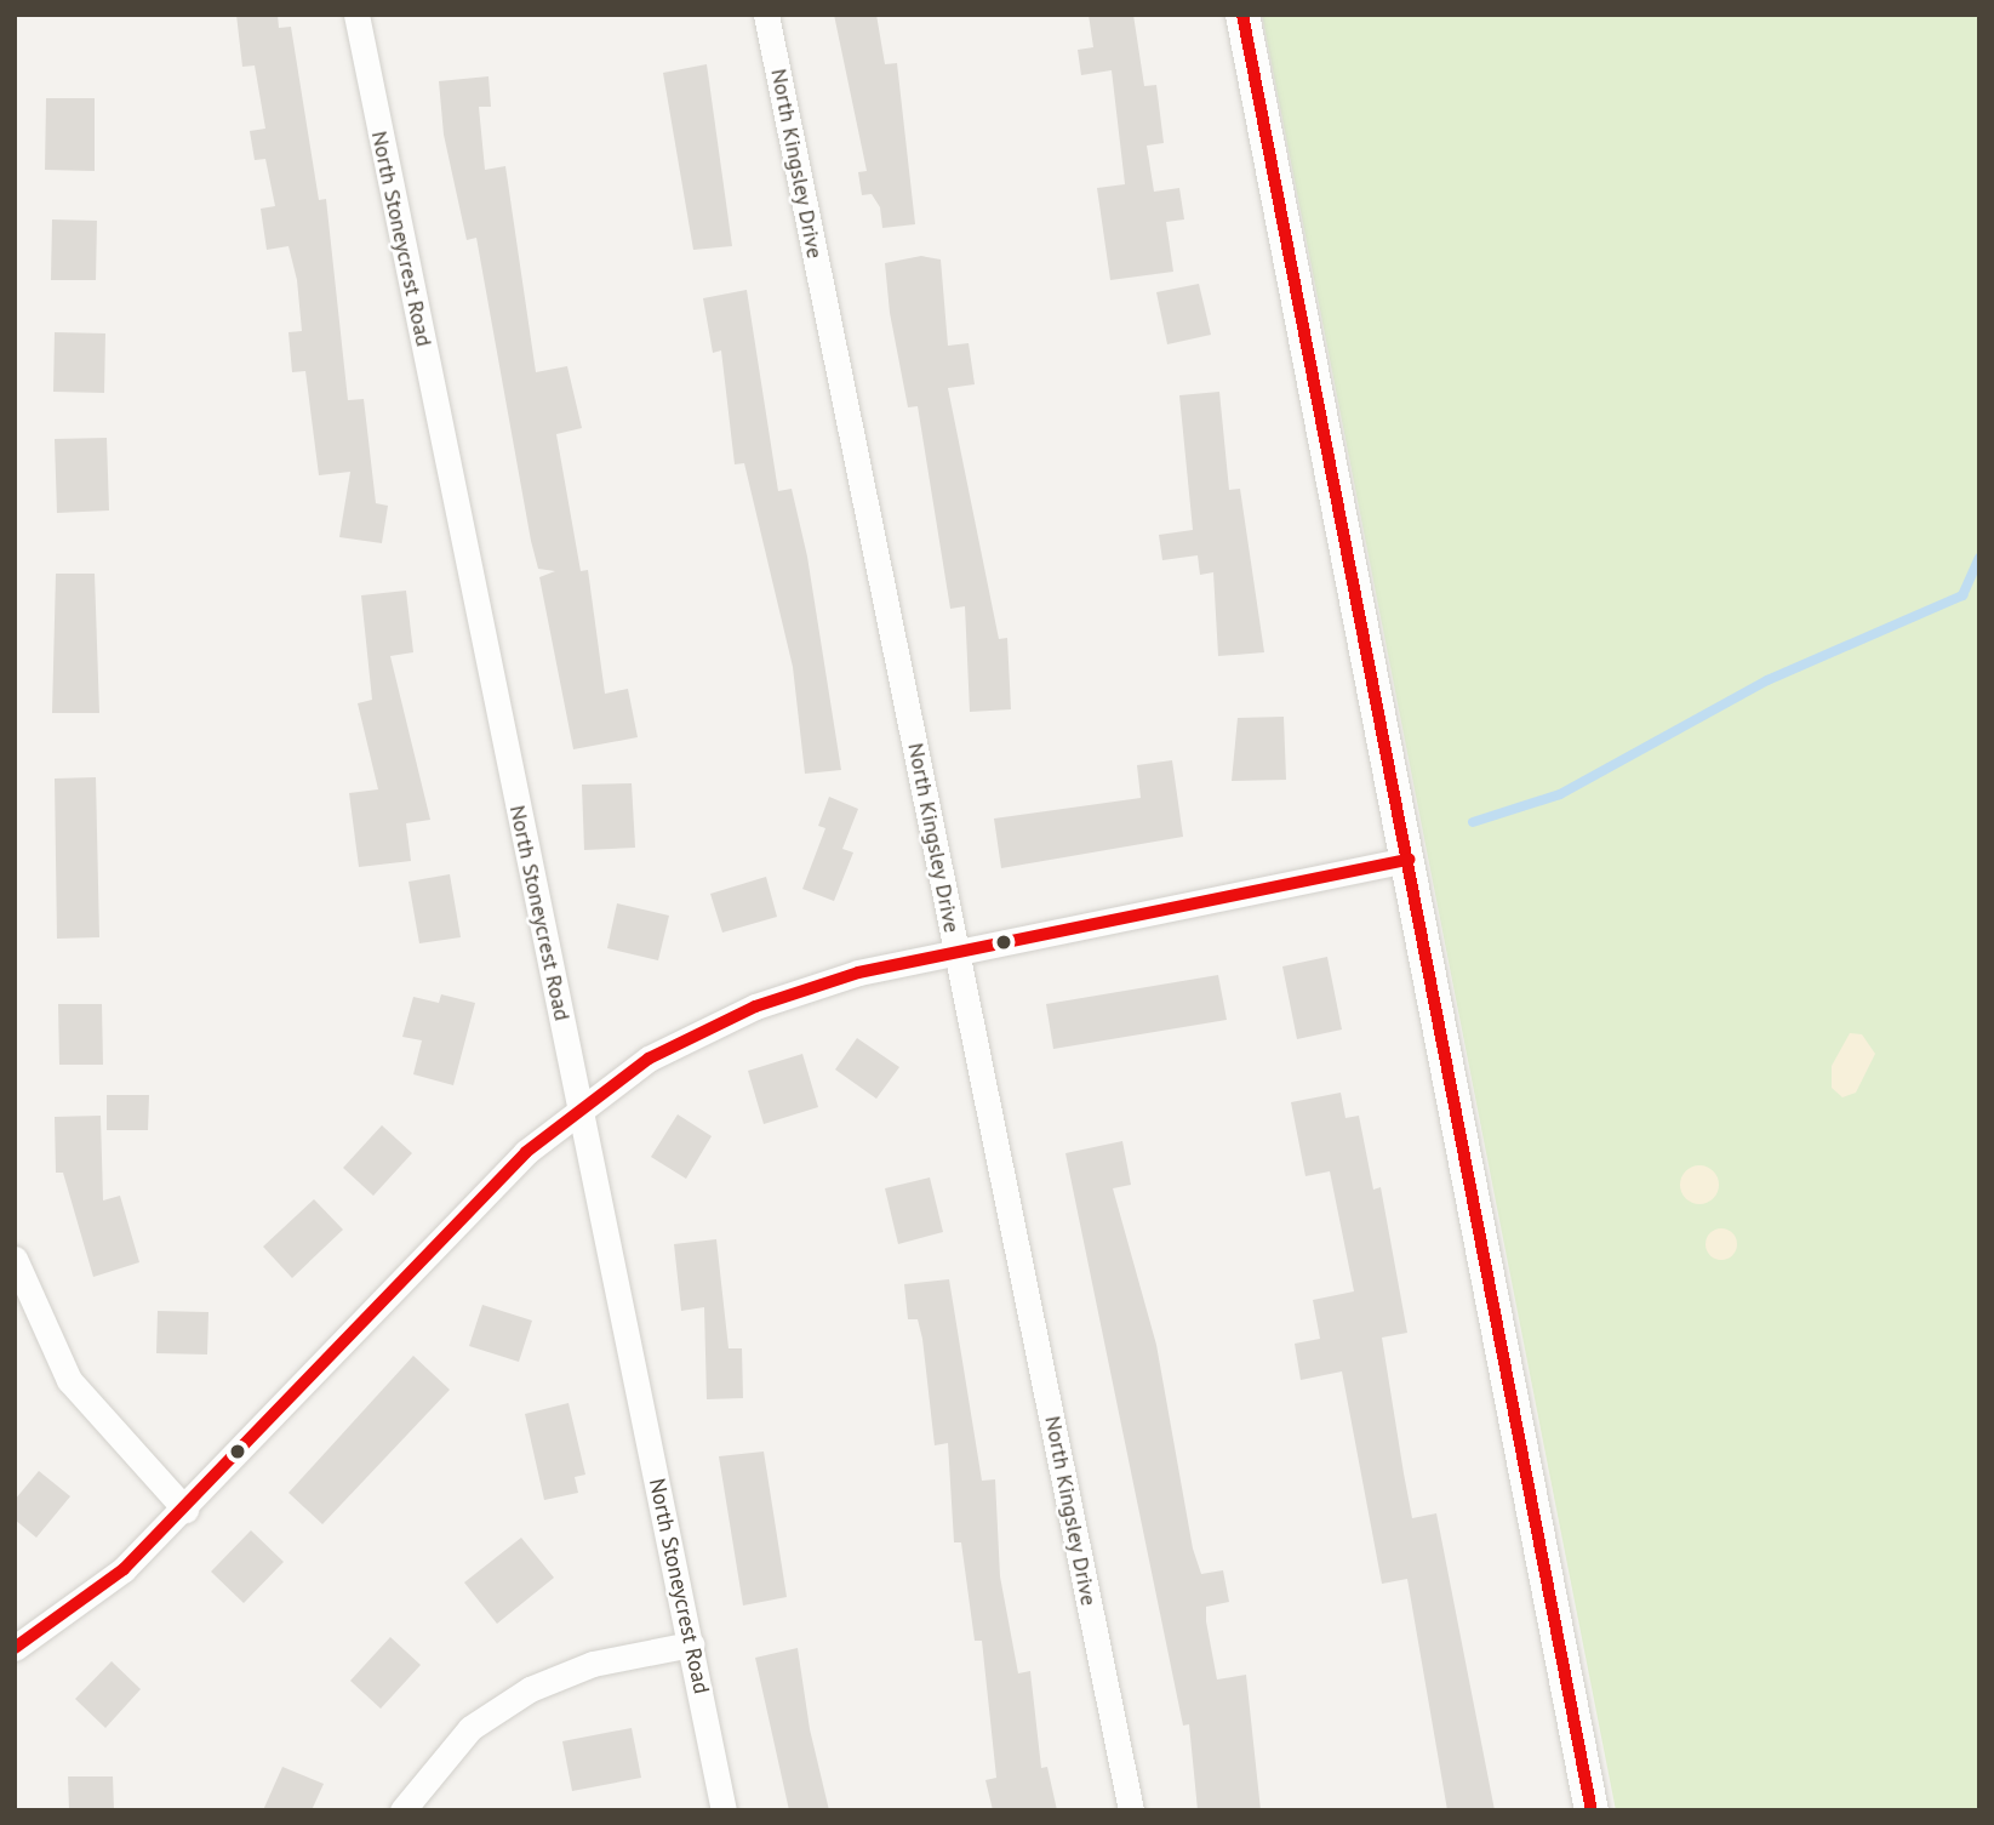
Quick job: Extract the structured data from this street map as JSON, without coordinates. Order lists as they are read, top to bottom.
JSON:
{
  "streets": {
    "street": ["North Kingsley Drive", "North Stoneycrest Road"]
  }
}
